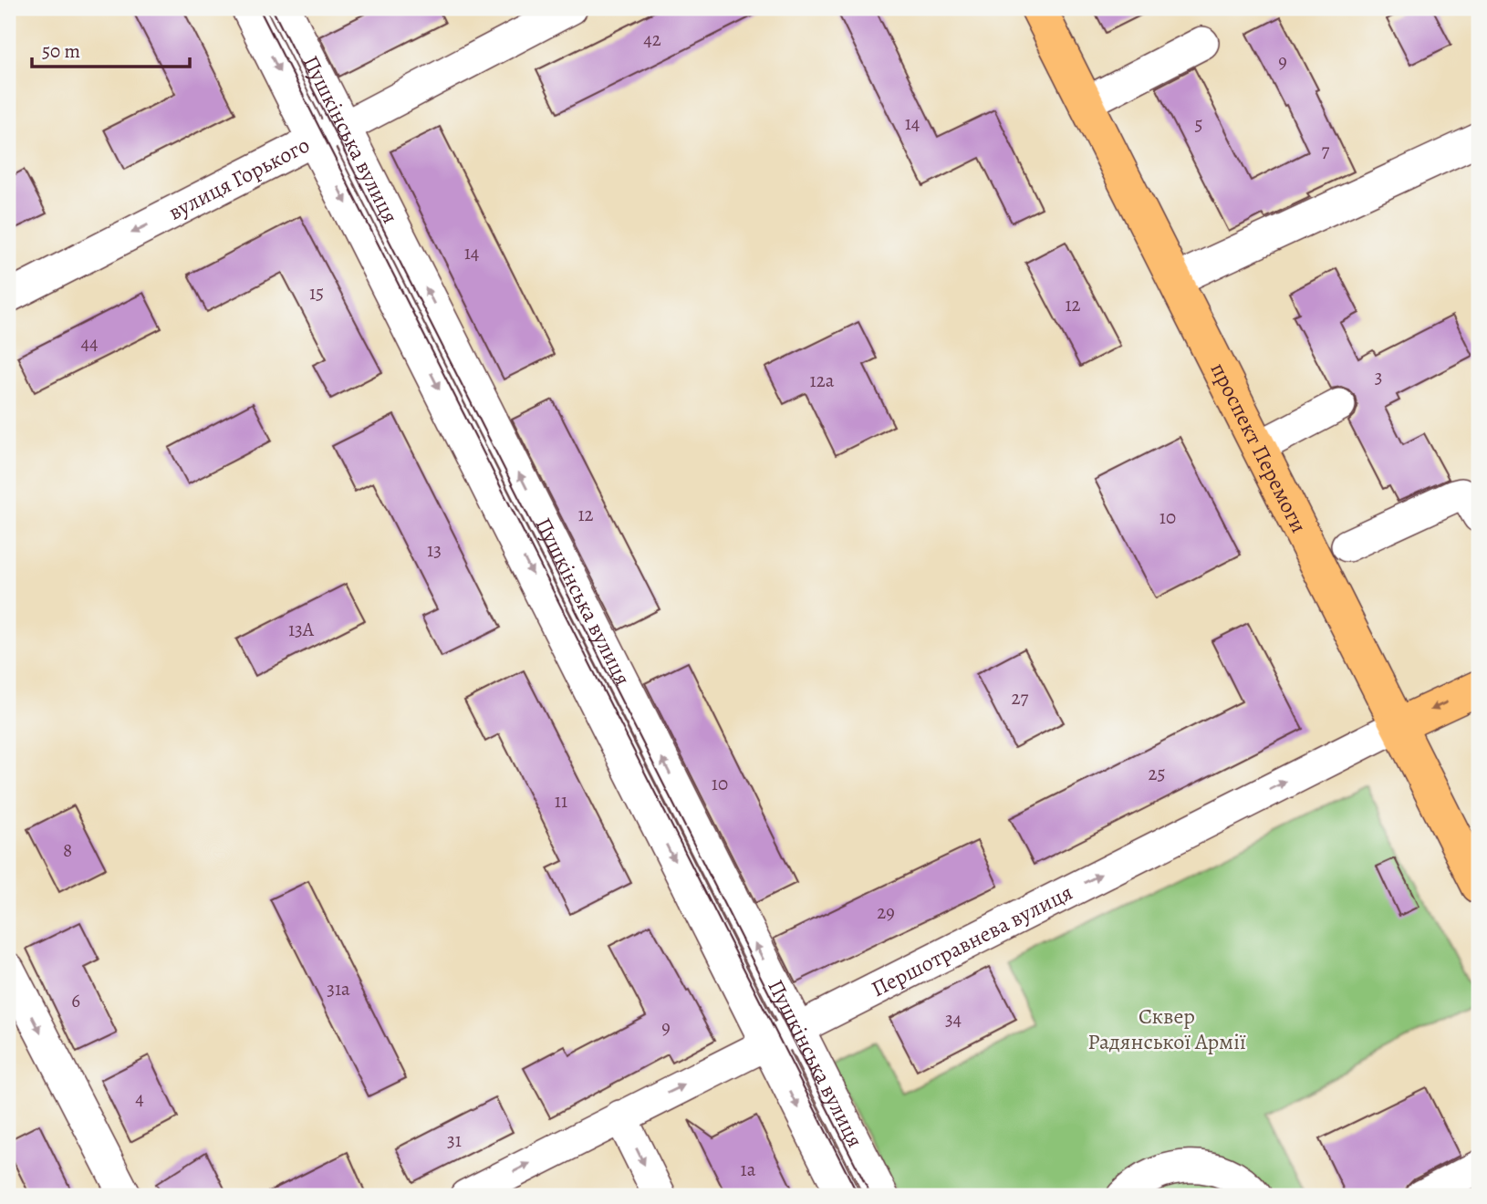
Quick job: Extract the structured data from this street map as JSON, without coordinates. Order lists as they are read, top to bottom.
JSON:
{
  "streets": {
    "main road": ["проспект Перемоги", "Першотравнева вулиця"],
    "street": ["Пушкінська вулиця", "вулиця Горького"]
  },
  "crossings": [
    ["Пушкінська вулиця", "вулиця Горького"],
    ["Пушкінська вулиця", "Першотравнева вулиця"],
    ["проспект Перемоги", "Першотравнева вулиця"]
  ],
  "one_way": ["вулиця Горького", "Першотравнева вулиця"],
  "parks": ["Сквер Радянської Армії"],
  "house_numbers": [
    "42",
    "9",
    "14",
    "5",
    "7",
    "14",
    "15",
    "12",
    "44",
    "3",
    "12а",
    "12",
    "10",
    "13",
    "13А",
    "27",
    "25",
    "10",
    "11",
    "8",
    "29",
    "31а",
    "6",
    "34",
    "9",
    "4",
    "31",
    "1а"
  ],
  "scale_bar": "50 m"
}
